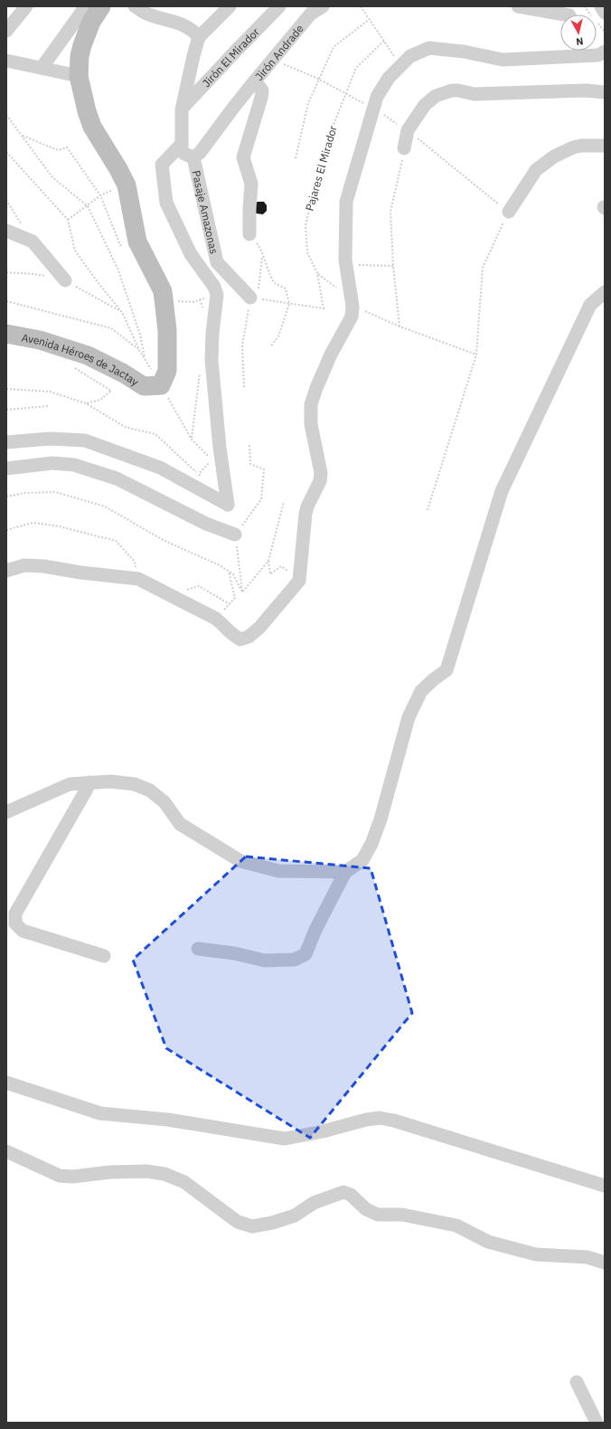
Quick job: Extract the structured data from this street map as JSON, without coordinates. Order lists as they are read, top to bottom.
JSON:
{
  "streets": {
    "street": [
      "Jirón Andrade",
      "Jirón El Mirador",
      "Pasaje Amazonas",
      "Avenida Héroes de Jactay"
    ],
    "path": ["Pajares El Mirador"]
  },
  "crossings": [
    ["Jirón Andrade", "Pasaje Amazonas"]
  ],
  "north": "bottom"
}
